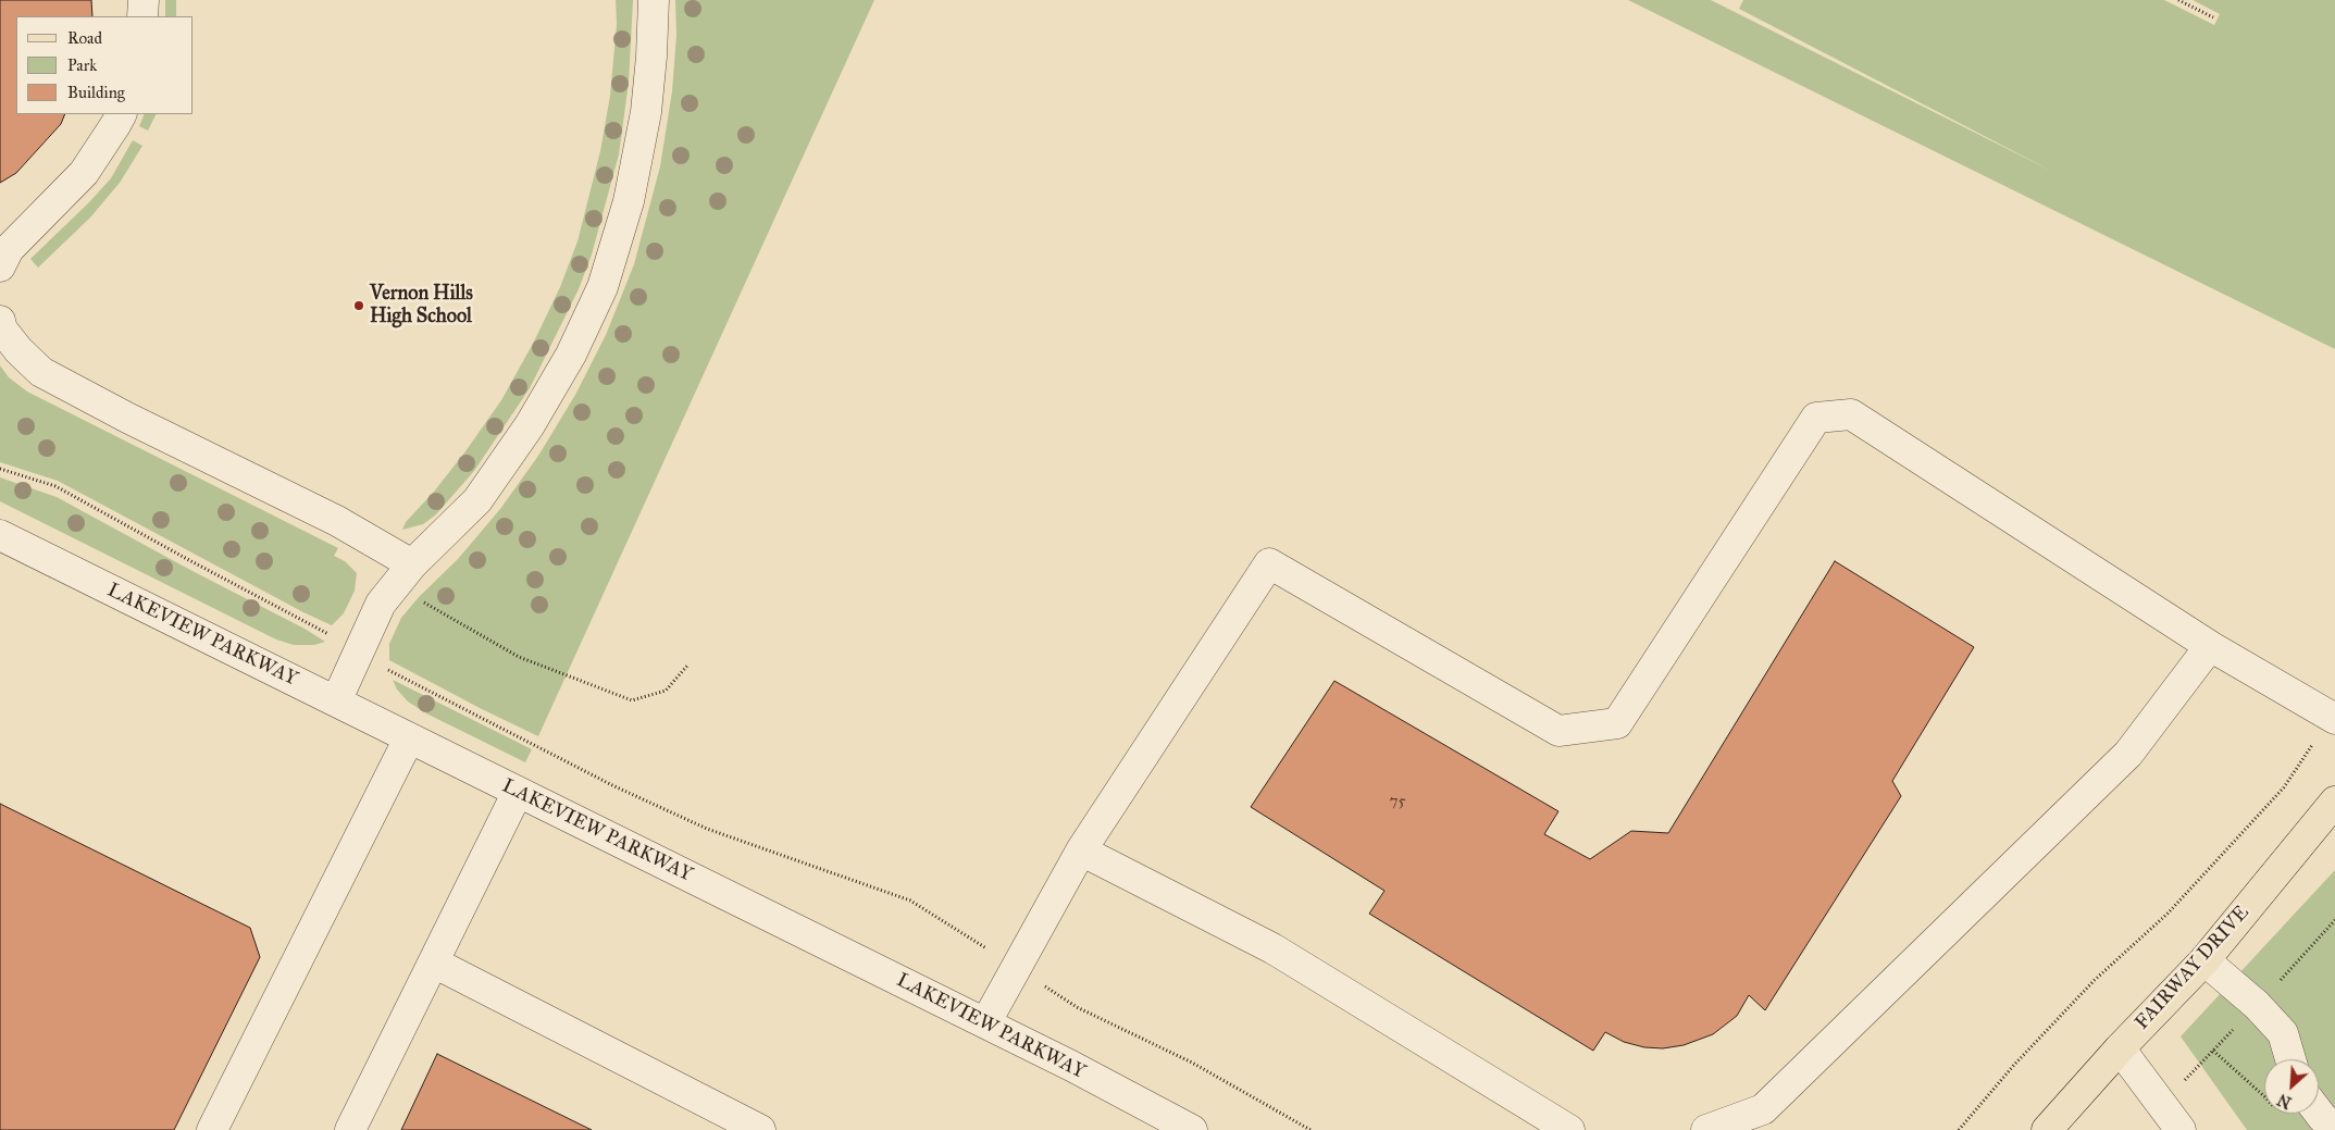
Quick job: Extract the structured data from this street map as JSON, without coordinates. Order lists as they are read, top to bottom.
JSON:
{
  "streets": {
    "main road": ["FAIRWAY DRIVE"],
    "street": ["LAKEVIEW PARKWAY"]
  },
  "places": ["Vernon Hills High School"],
  "house_numbers": ["75"],
  "legend": ["Road", "Park", "Building"],
  "north": "bottom left"
}
